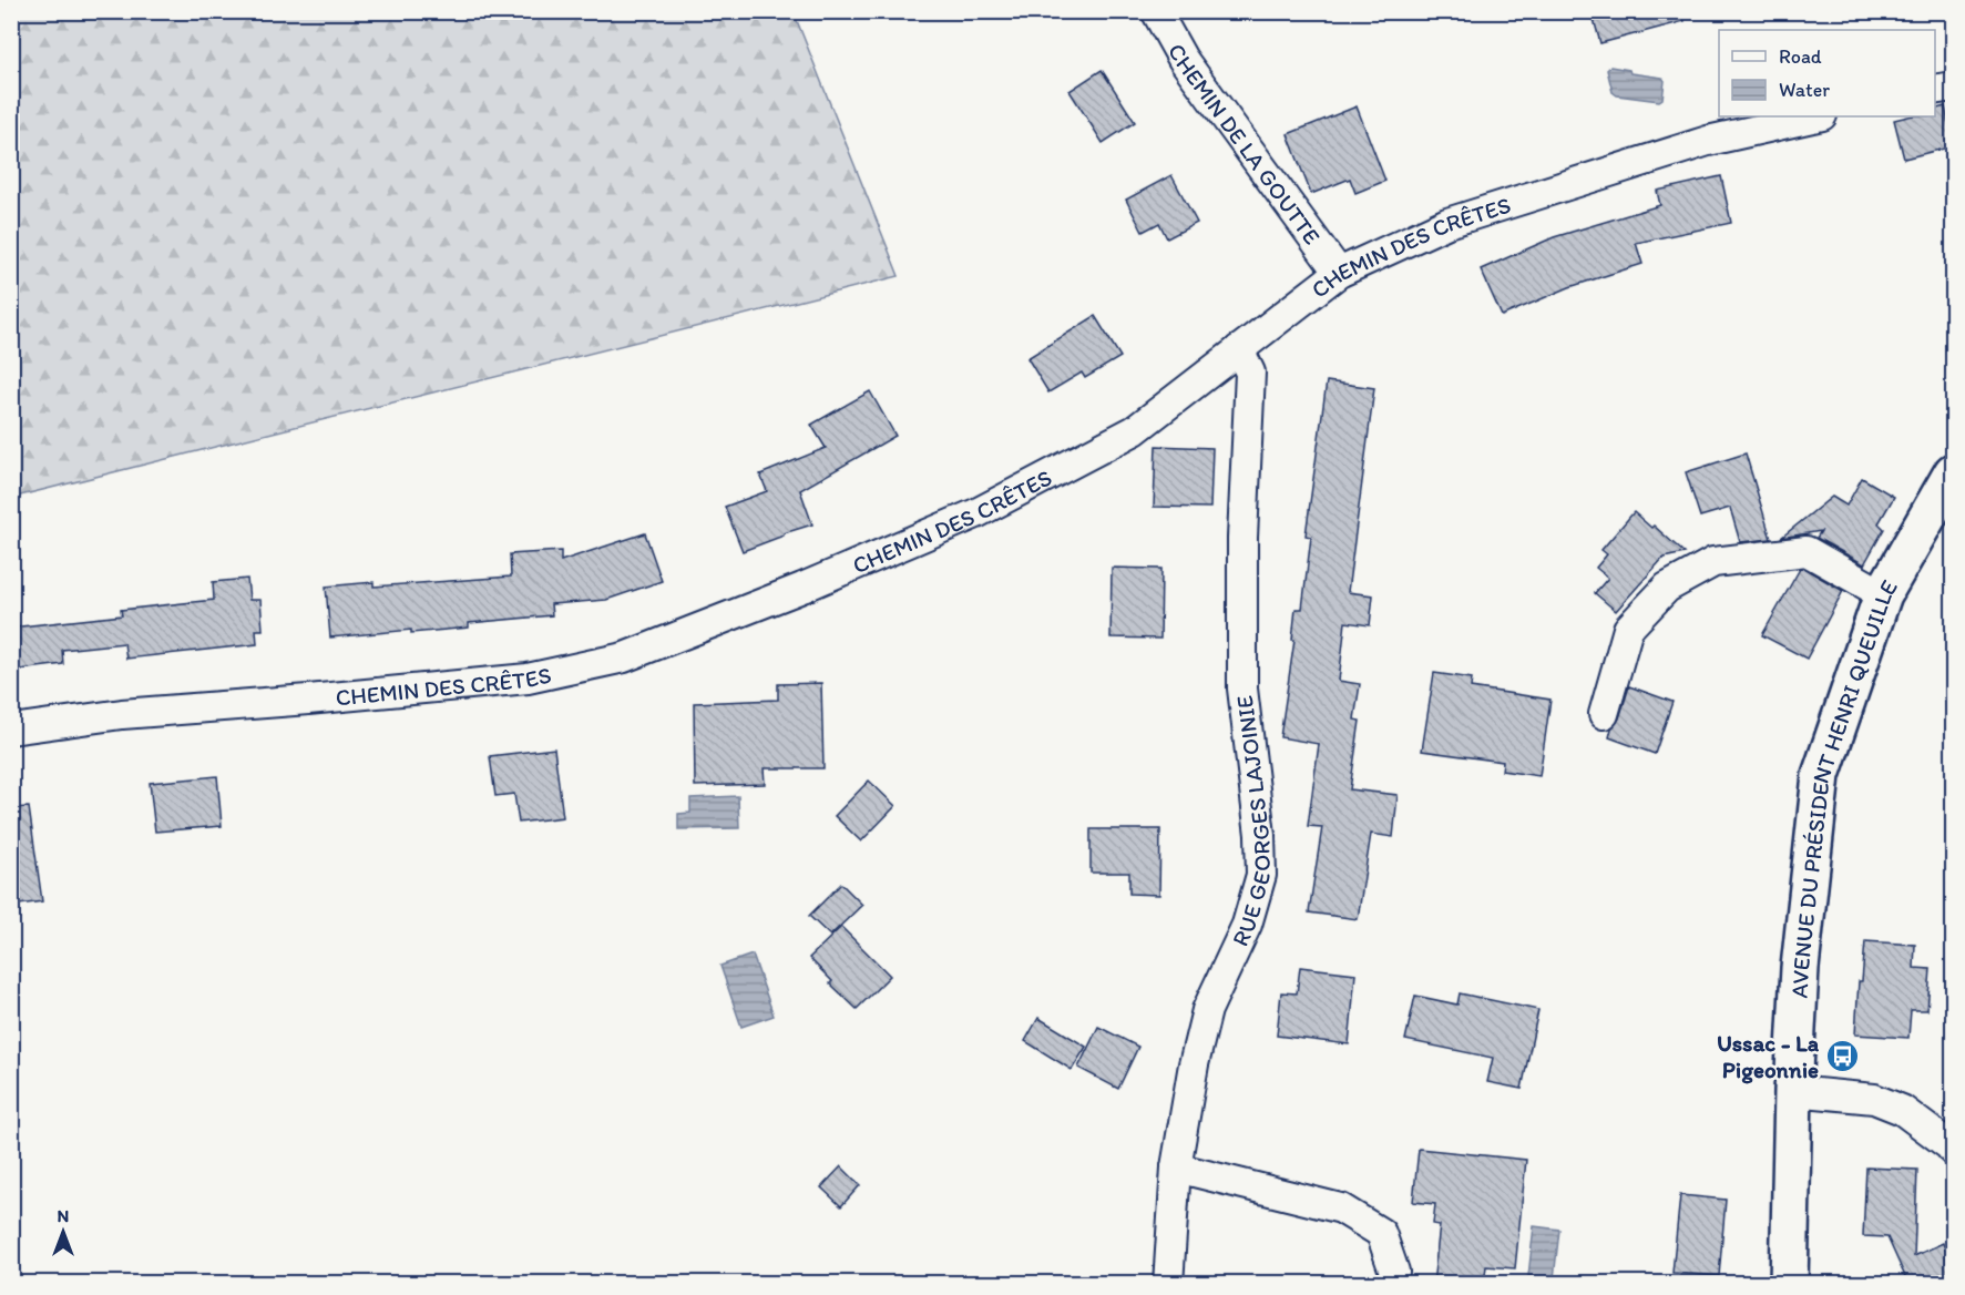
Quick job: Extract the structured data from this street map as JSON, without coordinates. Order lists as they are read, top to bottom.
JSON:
{
  "streets": {
    "main road": ["AVENUE DU PRÉSIDENT HENRI QUEUILLE"],
    "street": ["CHEMIN DE LA GOUTTE", "CHEMIN DES CRÊTES", "RUE GEORGES LAJOINIE"]
  },
  "crossings": [
    ["CHEMIN DE LA GOUTTE", "CHEMIN DES CRÊTES"],
    ["CHEMIN DES CRÊTES", "RUE GEORGES LAJOINIE"]
  ],
  "places": {
    "bus stop": ["Ussac - La Pigeonnie"]
  },
  "legend": ["Road", "Water"],
  "north": "top"
}
